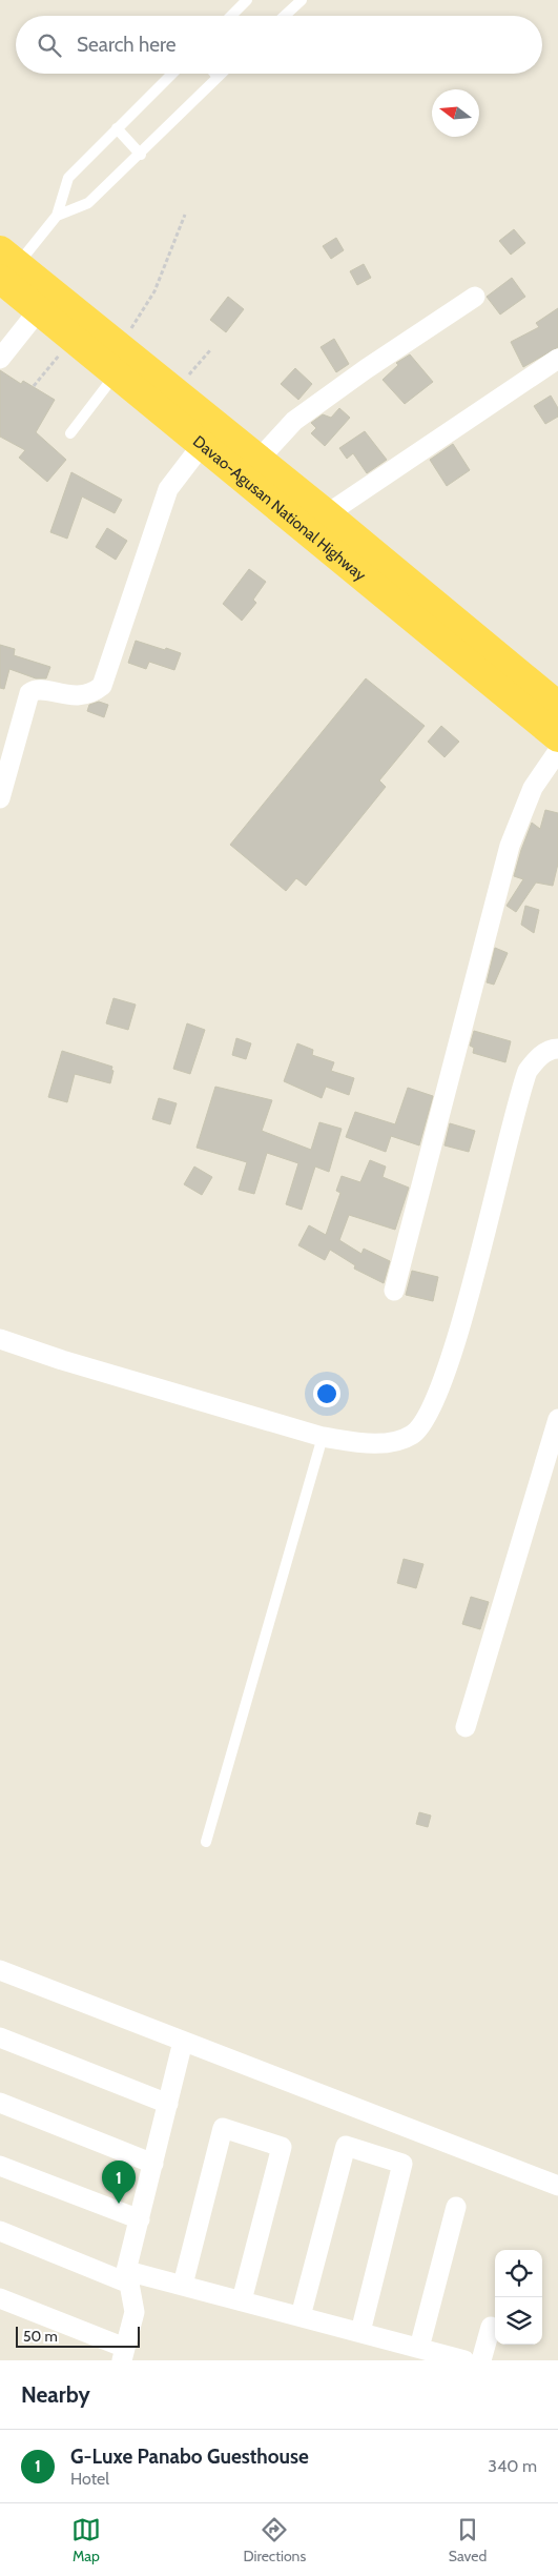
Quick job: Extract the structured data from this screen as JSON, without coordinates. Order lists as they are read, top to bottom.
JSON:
{
  "streets": {
    "highway": ["Davao-Agusan National Highway"]
  },
  "scale_bar": "50 m",
  "north": "left",
  "page": {
    "search": "Search here",
    "pins": "1",
    "scale": "50 m",
    "heading": "Nearby",
    "list": [
      {
        "mark": "1",
        "name": "G-Luxe Panabo Guesthouse",
        "note": "Hotel",
        "value": "340 m"
      }
    ],
    "nav": ["Map", "Directions", "Saved"]
  }
}
